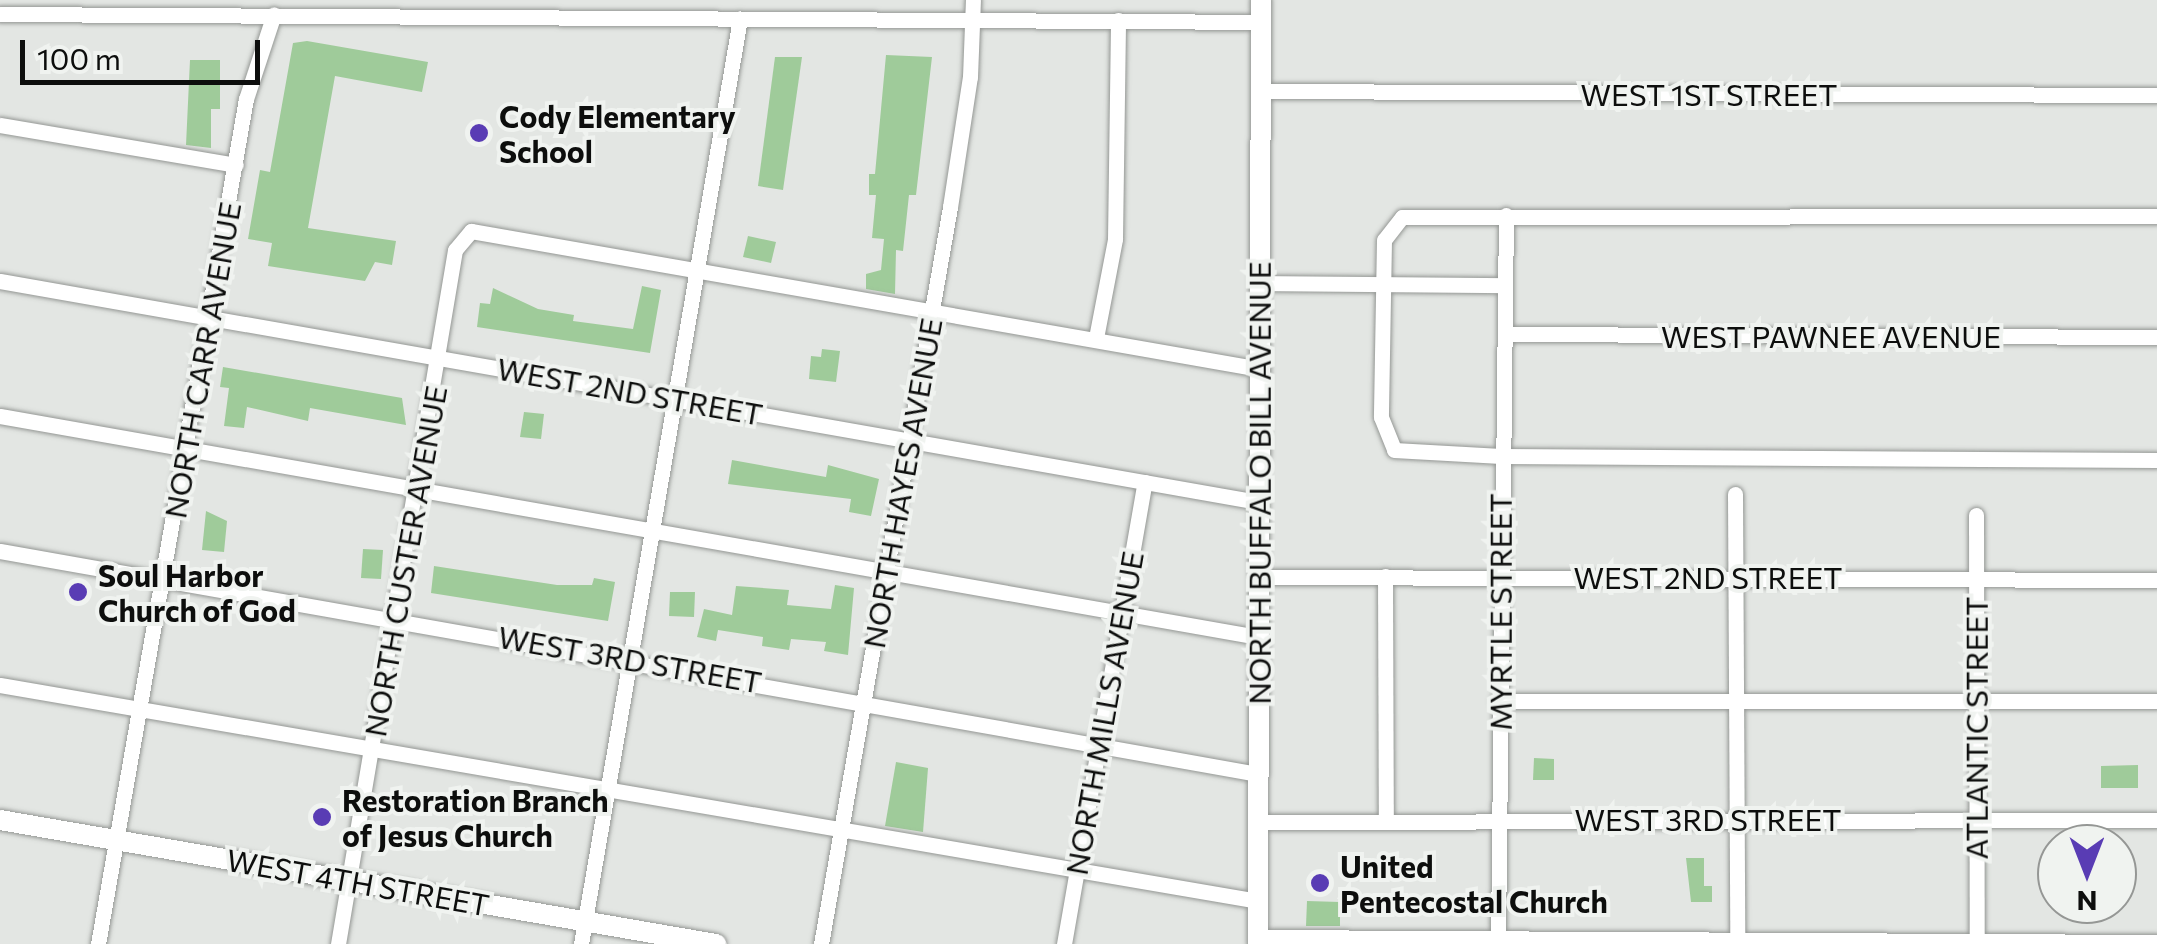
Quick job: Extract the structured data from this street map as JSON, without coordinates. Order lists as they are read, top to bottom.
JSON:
{
  "streets": {
    "main road": ["NORTH BUFFALO BILL AVENUE", "WEST 4TH STREET"],
    "street": [
      "WEST 1ST STREET",
      "WEST PAWNEE AVENUE",
      "NORTH CARR AVENUE",
      "WEST 2ND STREET",
      "NORTH HAYES AVENUE",
      "NORTH CUSTER AVENUE",
      "MYRTLE STREET",
      "WEST 3RD STREET",
      "NORTH MILLS AVENUE",
      "ATLANTIC STREET"
    ]
  },
  "crossings": [
    ["WEST 1ST STREET", "NORTH BUFFALO BILL AVENUE"],
    ["WEST PAWNEE AVENUE", "MYRTLE STREET"],
    ["NORTH CARR AVENUE", "WEST 2ND STREET"],
    ["NORTH CARR AVENUE", "WEST 3RD STREET"],
    ["NORTH CARR AVENUE", "WEST 4TH STREET"],
    ["WEST 2ND STREET", "NORTH HAYES AVENUE"],
    ["WEST 2ND STREET", "NORTH BUFFALO BILL AVENUE"],
    ["WEST 2ND STREET", "NORTH CUSTER AVENUE"],
    ["WEST 2ND STREET", "MYRTLE STREET"],
    ["WEST 2ND STREET", "NORTH MILLS AVENUE"],
    ["WEST 2ND STREET", "ATLANTIC STREET"],
    ["NORTH HAYES AVENUE", "WEST 3RD STREET"],
    ["NORTH BUFFALO BILL AVENUE", "WEST 3RD STREET"],
    ["NORTH CUSTER AVENUE", "WEST 3RD STREET"],
    ["NORTH CUSTER AVENUE", "WEST 4TH STREET"],
    ["MYRTLE STREET", "WEST 3RD STREET"],
    ["WEST 3RD STREET", "NORTH MILLS AVENUE"],
    ["WEST 3RD STREET", "ATLANTIC STREET"]
  ],
  "places": [
    "Cody Elementary School",
    "Soul Harbor Church of God",
    "Restoration Branch of Jesus Church",
    "United Pentecostal Church"
  ],
  "scale_bar": "100 m",
  "north": "bottom"
}
